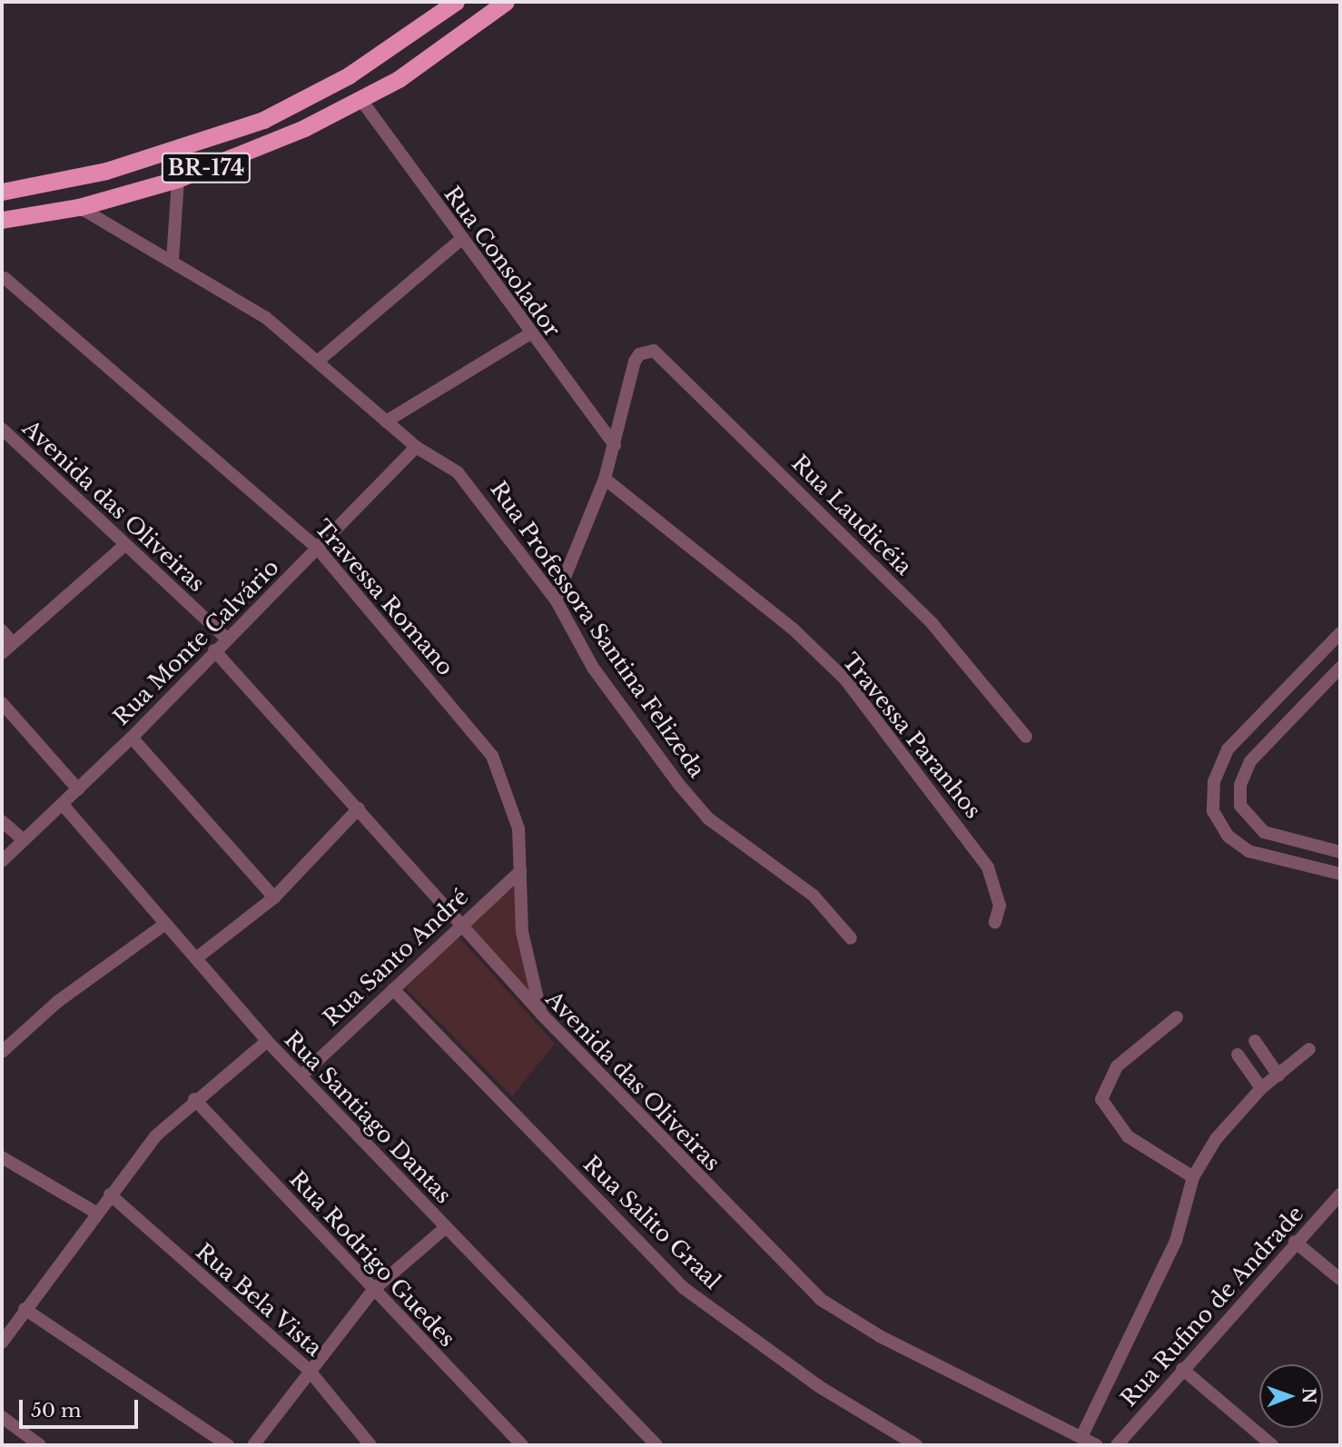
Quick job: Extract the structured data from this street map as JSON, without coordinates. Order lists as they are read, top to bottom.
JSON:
{
  "streets": {
    "highway": ["BR-174"],
    "street": [
      "Rua Consolador",
      "Avenida das Oliveiras",
      "Rua Laudicéia",
      "Travessa Romano",
      "Rua Professora Santina Felizeda",
      "Rua Monte Calvário",
      "Travessa Paranhos",
      "Rua Santo André",
      "Rua Santiago Dantas",
      "Rua Salito Graal",
      "Rua Rodrigo Guedes",
      "Rua Bela Vista",
      "Rua Rufino de Andrade"
    ]
  },
  "crossings": [
    ["BR-174", "Rua Consolador"],
    ["BR-174", "Rua Professora Santina Felizeda"],
    ["Rua Consolador", "Rua Laudicéia"],
    ["Avenida das Oliveiras", "Travessa Romano"],
    ["Avenida das Oliveiras", "Rua Monte Calvário"],
    ["Avenida das Oliveiras", "Rua Santo André"],
    ["Travessa Romano", "Rua Monte Calvário"],
    ["Travessa Romano", "Rua Santo André"],
    ["Rua Professora Santina Felizeda", "Rua Monte Calvário"],
    ["Rua Monte Calvário", "Rua Santiago Dantas"],
    ["Rua Santo André", "Rua Santiago Dantas"],
    ["Rua Santo André", "Rua Salito Graal"]
  ],
  "scale_bar": "50 m",
  "north": "right"
}
